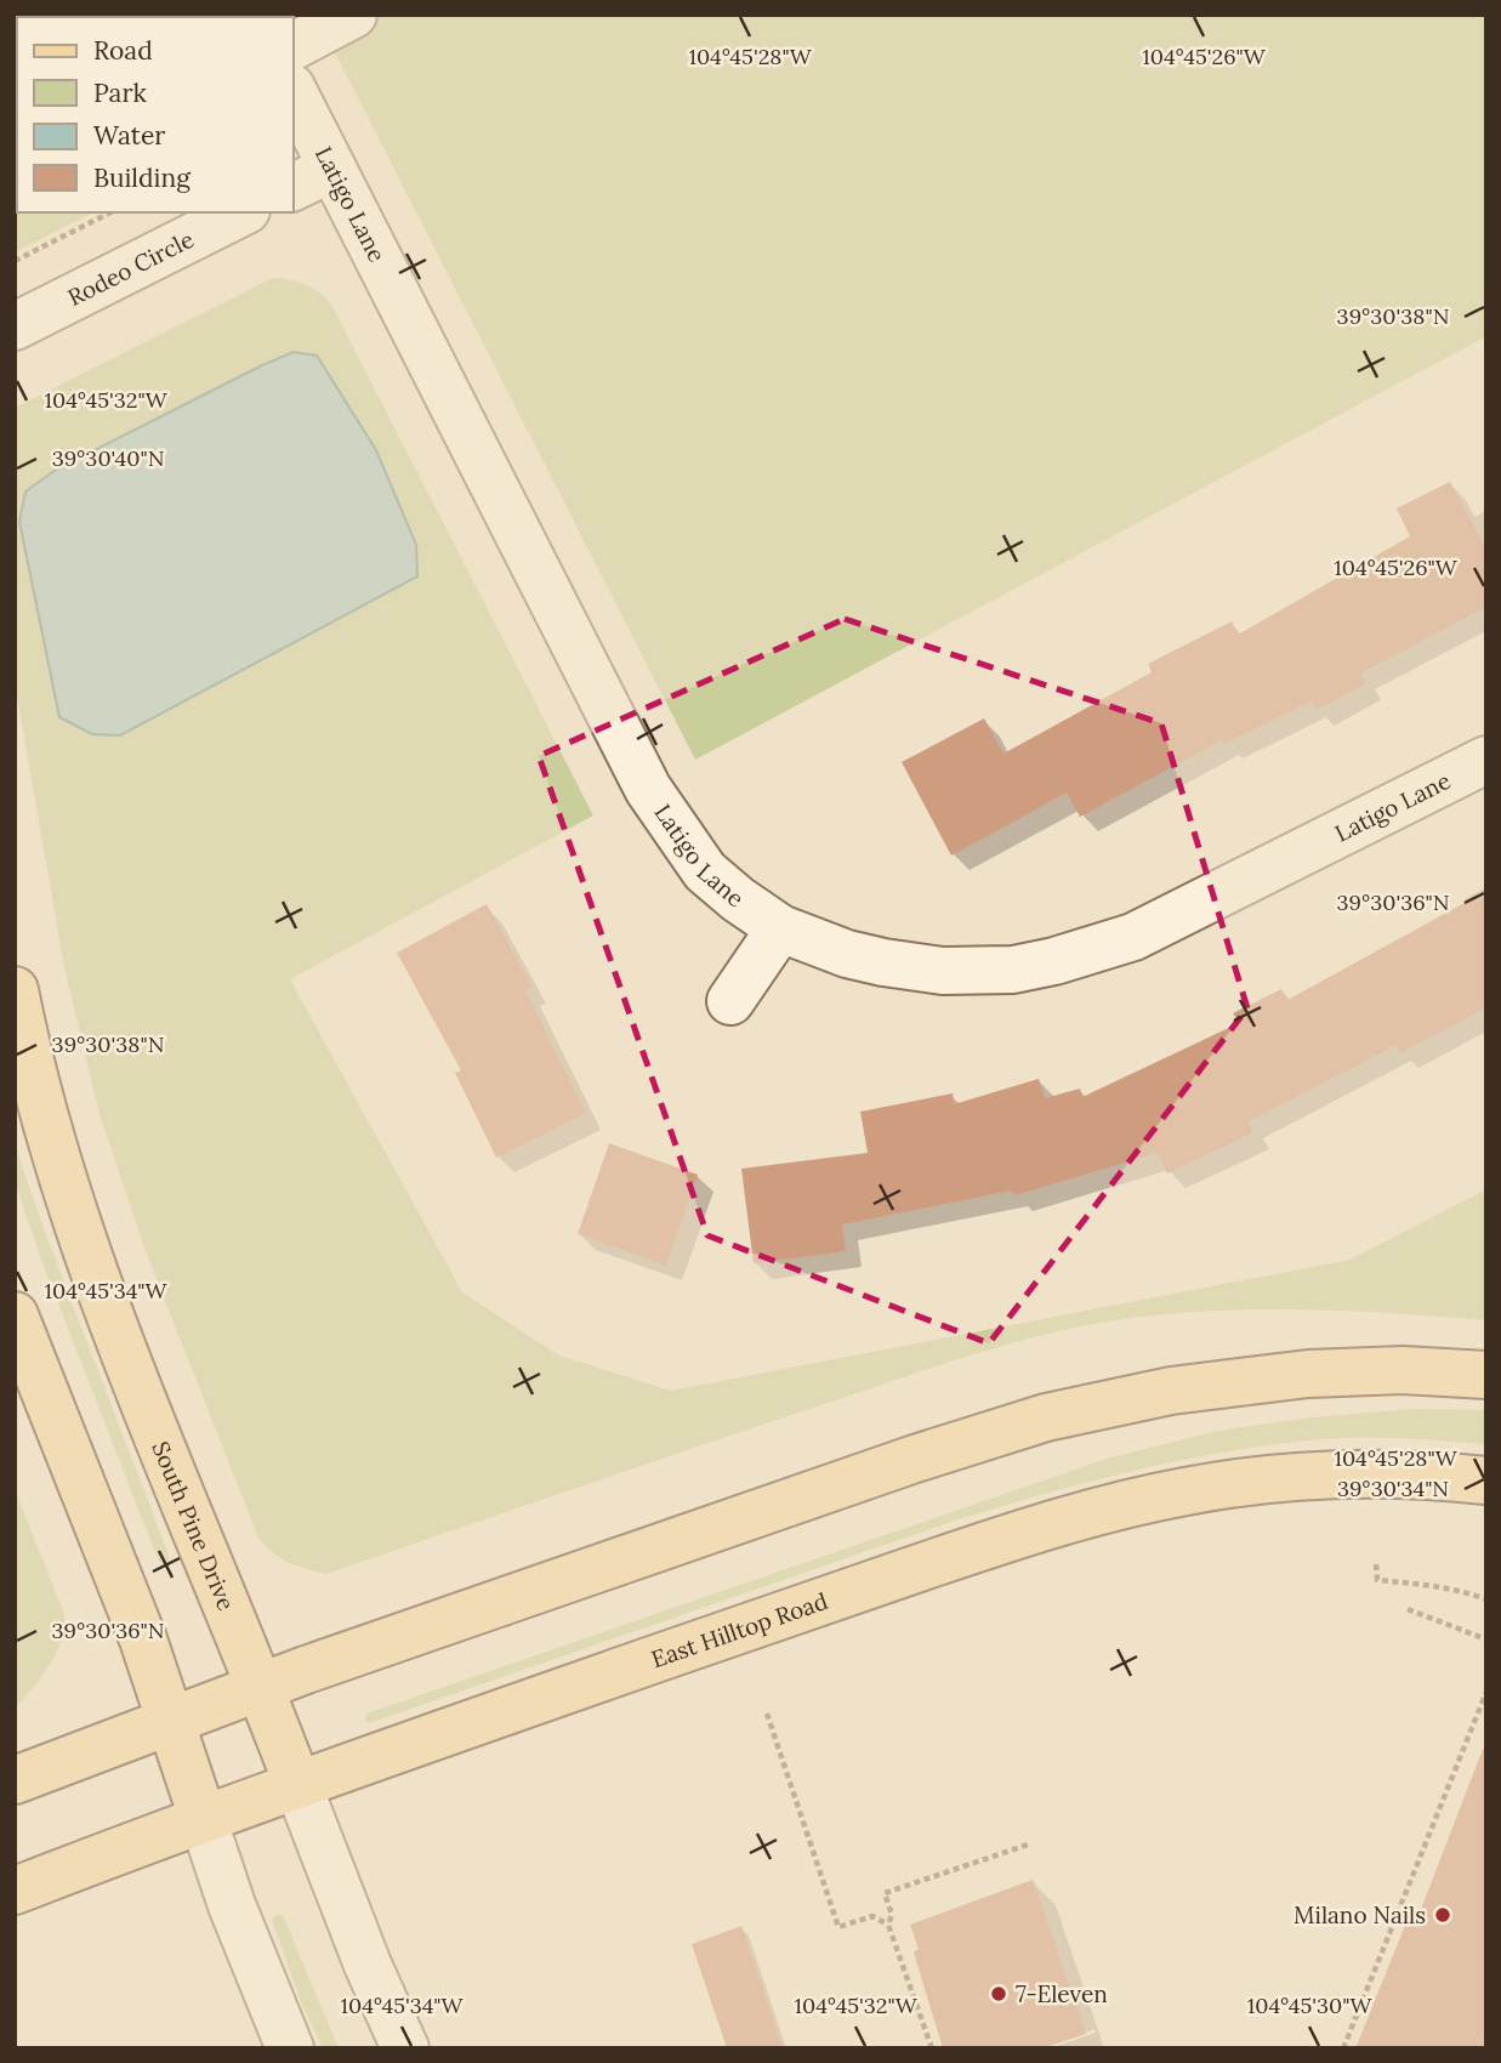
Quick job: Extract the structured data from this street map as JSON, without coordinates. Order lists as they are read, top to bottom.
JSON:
{
  "streets": {
    "main road": ["South Pine Drive", "East Hilltop Road"],
    "street": ["Latigo Lane", "Rodeo Circle"]
  },
  "crossings": [
    ["South Pine Drive", "East Hilltop Road"]
  ],
  "places": ["Milano Nails", "7-Eleven"],
  "legend": [
    "Road",
    "Park",
    "Water",
    "Building"
  ],
  "coordinates": [
    "104°45'28\"W",
    "104°45'26\"W",
    "39°30'38\"N",
    "104°45'32\"W",
    "39°30'40\"N",
    "39°30'36\"N",
    "104°45'34\"W",
    "39°30'34\"N",
    "104°45'30\"W"
  ]
}
